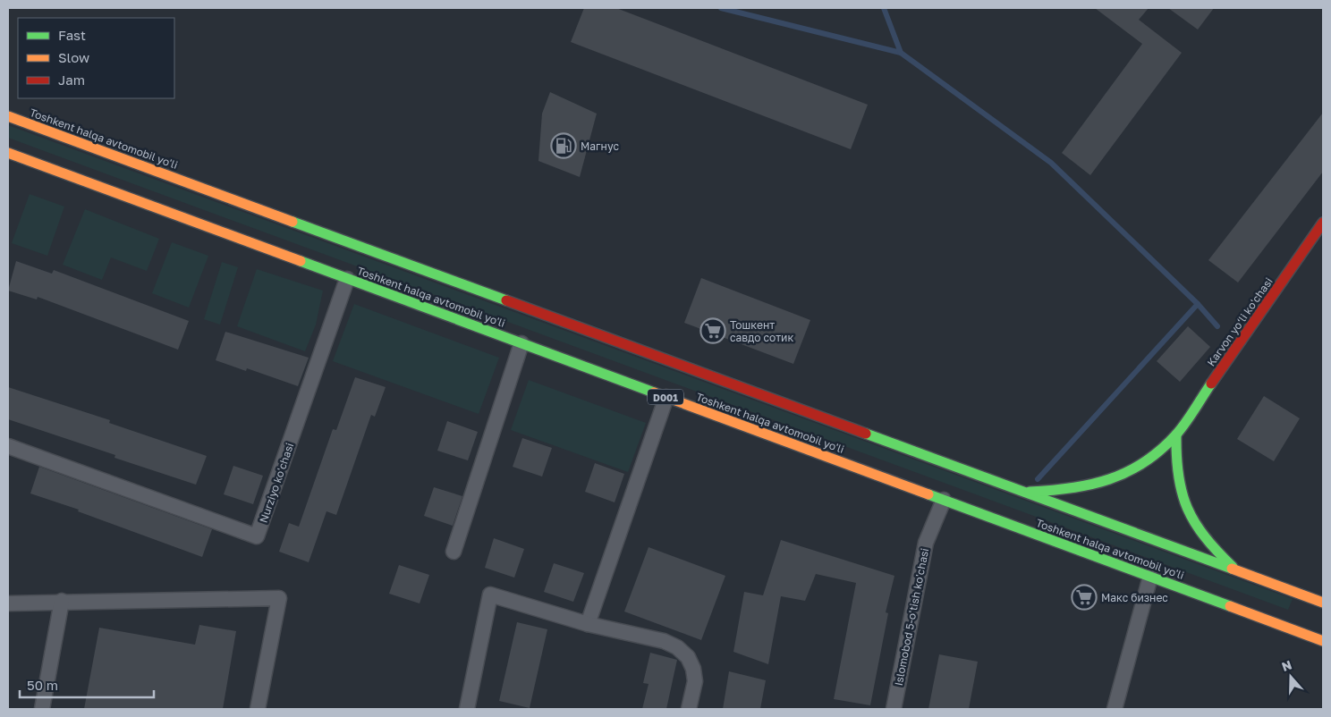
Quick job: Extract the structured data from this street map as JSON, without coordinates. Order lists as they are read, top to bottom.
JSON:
{
  "streets": {
    "main road": ["Toshkent halqa avtomobil yo'li", "Karvon yo‘li ko'chasi", "D001"],
    "street": ["Nurziyo ko'chasi", "Islomobod 5-o'tish ko'chasi"]
  },
  "crossings": [
    ["Toshkent halqa avtomobil yo'li", "Karvon yo‘li ko'chasi"],
    ["Toshkent halqa avtomobil yo'li", "Nurziyo ko'chasi"],
    ["Toshkent halqa avtomobil yo'li", "Islomobod 5-o'tish ko'chasi"]
  ],
  "places": {
    "fuel station": ["Магнус"],
    "supermarket": ["Тошкент савдо сотик", "Макс бизнес"]
  },
  "legend": ["Fast", "Slow", "Jam"],
  "scale_bar": "50 m",
  "north": "top"
}
